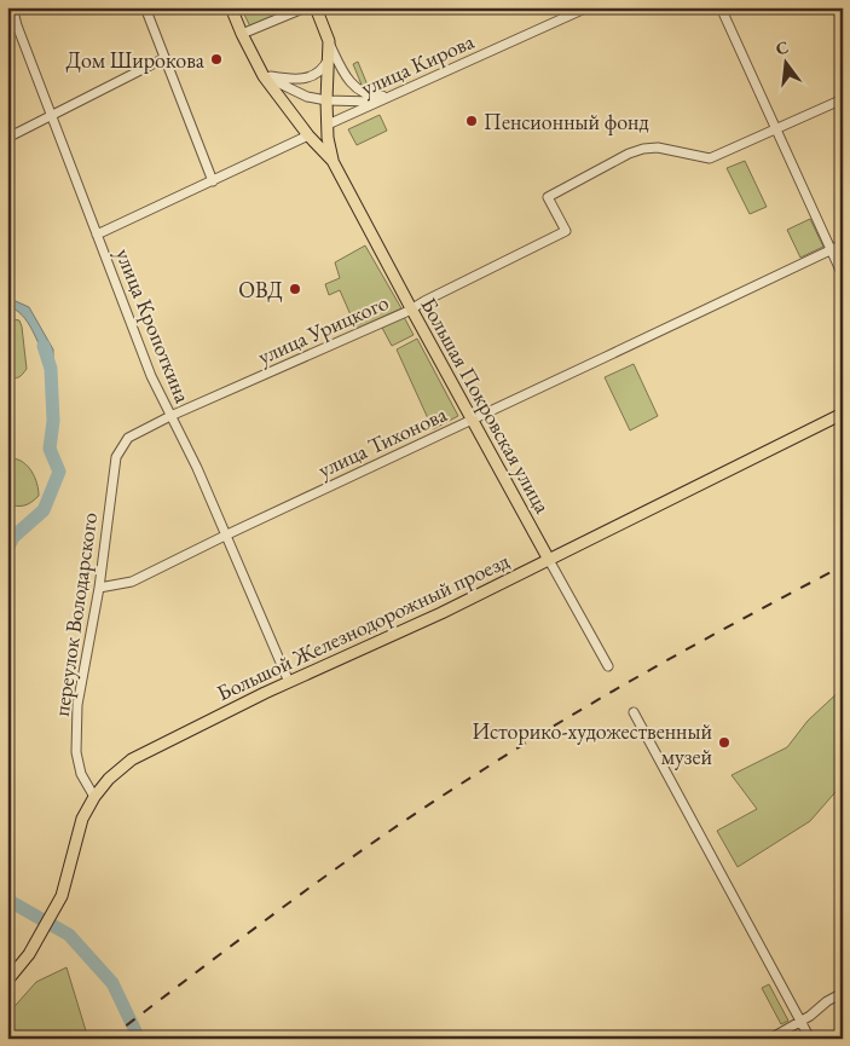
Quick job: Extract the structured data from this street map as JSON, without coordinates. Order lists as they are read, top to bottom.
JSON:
{
  "streets": {
    "main road": ["Большая Покровская улица", "Большой Железнодорожный проезд"],
    "street": [
      "улица Кирова",
      "улица Кропоткина",
      "улица Урицкого",
      "улица Тихонова",
      "переулок Володарского"
    ]
  },
  "crossings": [
    ["улица Кропоткина", "улица Урицкого"],
    ["улица Кропоткина", "улица Тихонова"],
    ["улица Кропоткина", "Большой Железнодорожный проезд"],
    ["улица Урицкого", "Большая Покровская улица"],
    ["улица Урицкого", "переулок Володарского"],
    ["Большая Покровская улица", "улица Тихонова"],
    ["Большая Покровская улица", "Большой Железнодорожный проезд"],
    ["улица Тихонова", "переулок Володарского"],
    ["переулок Володарского", "Большой Железнодорожный проезд"]
  ],
  "places": [
    "Дом Широкова",
    "Пенсионный фонд",
    "ОВД",
    "Историко-художественный музей"
  ],
  "north": "top"
}
